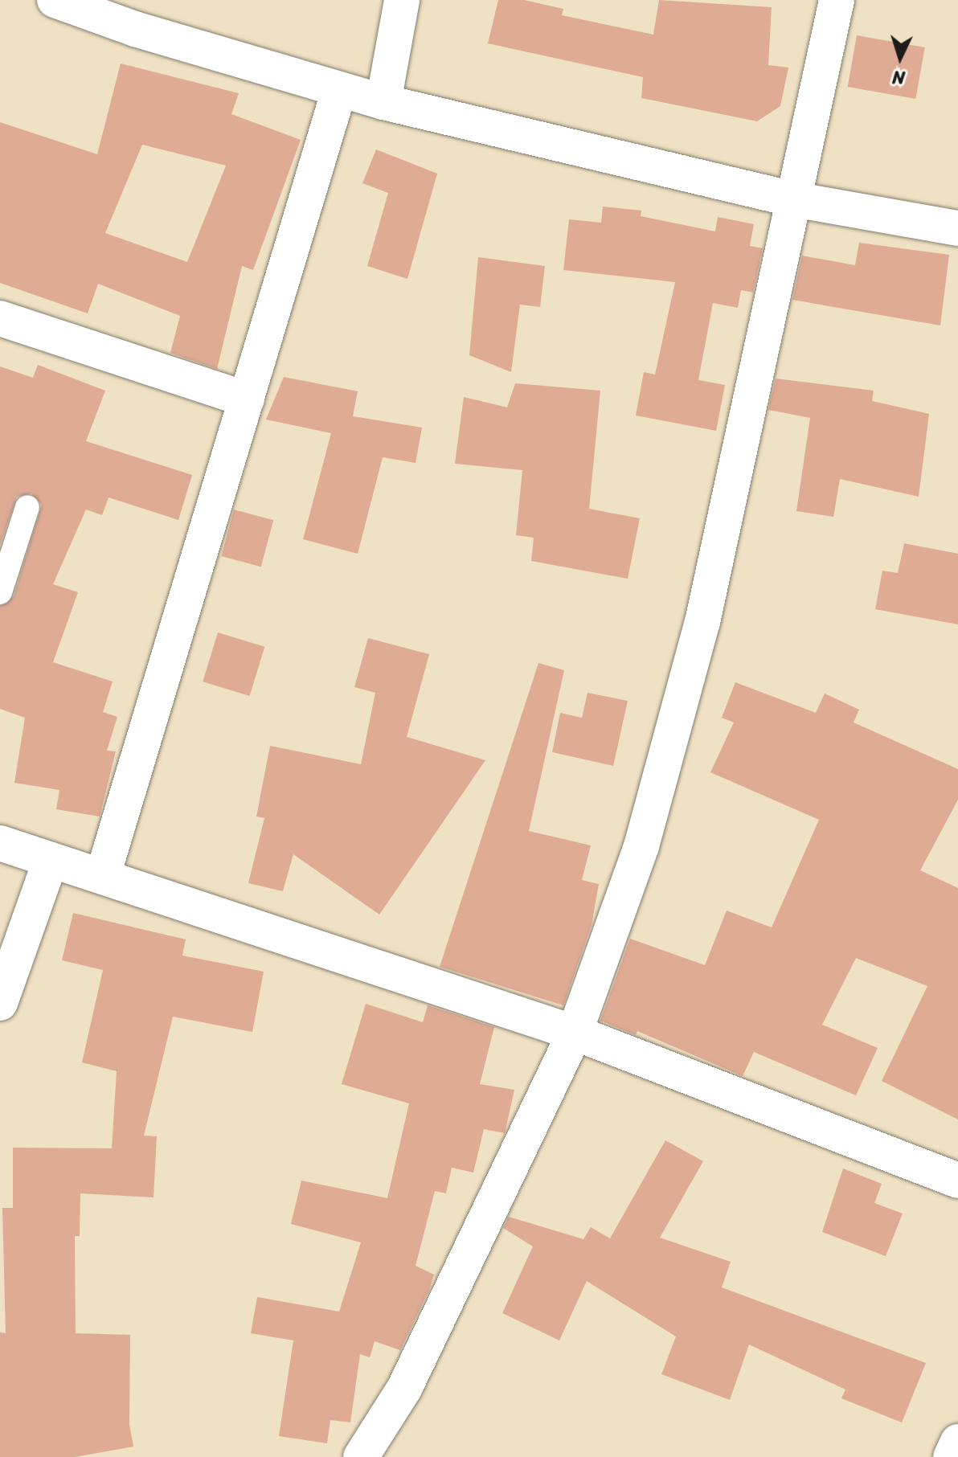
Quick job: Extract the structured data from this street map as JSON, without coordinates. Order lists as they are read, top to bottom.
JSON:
{
  "north": "bottom"
}
